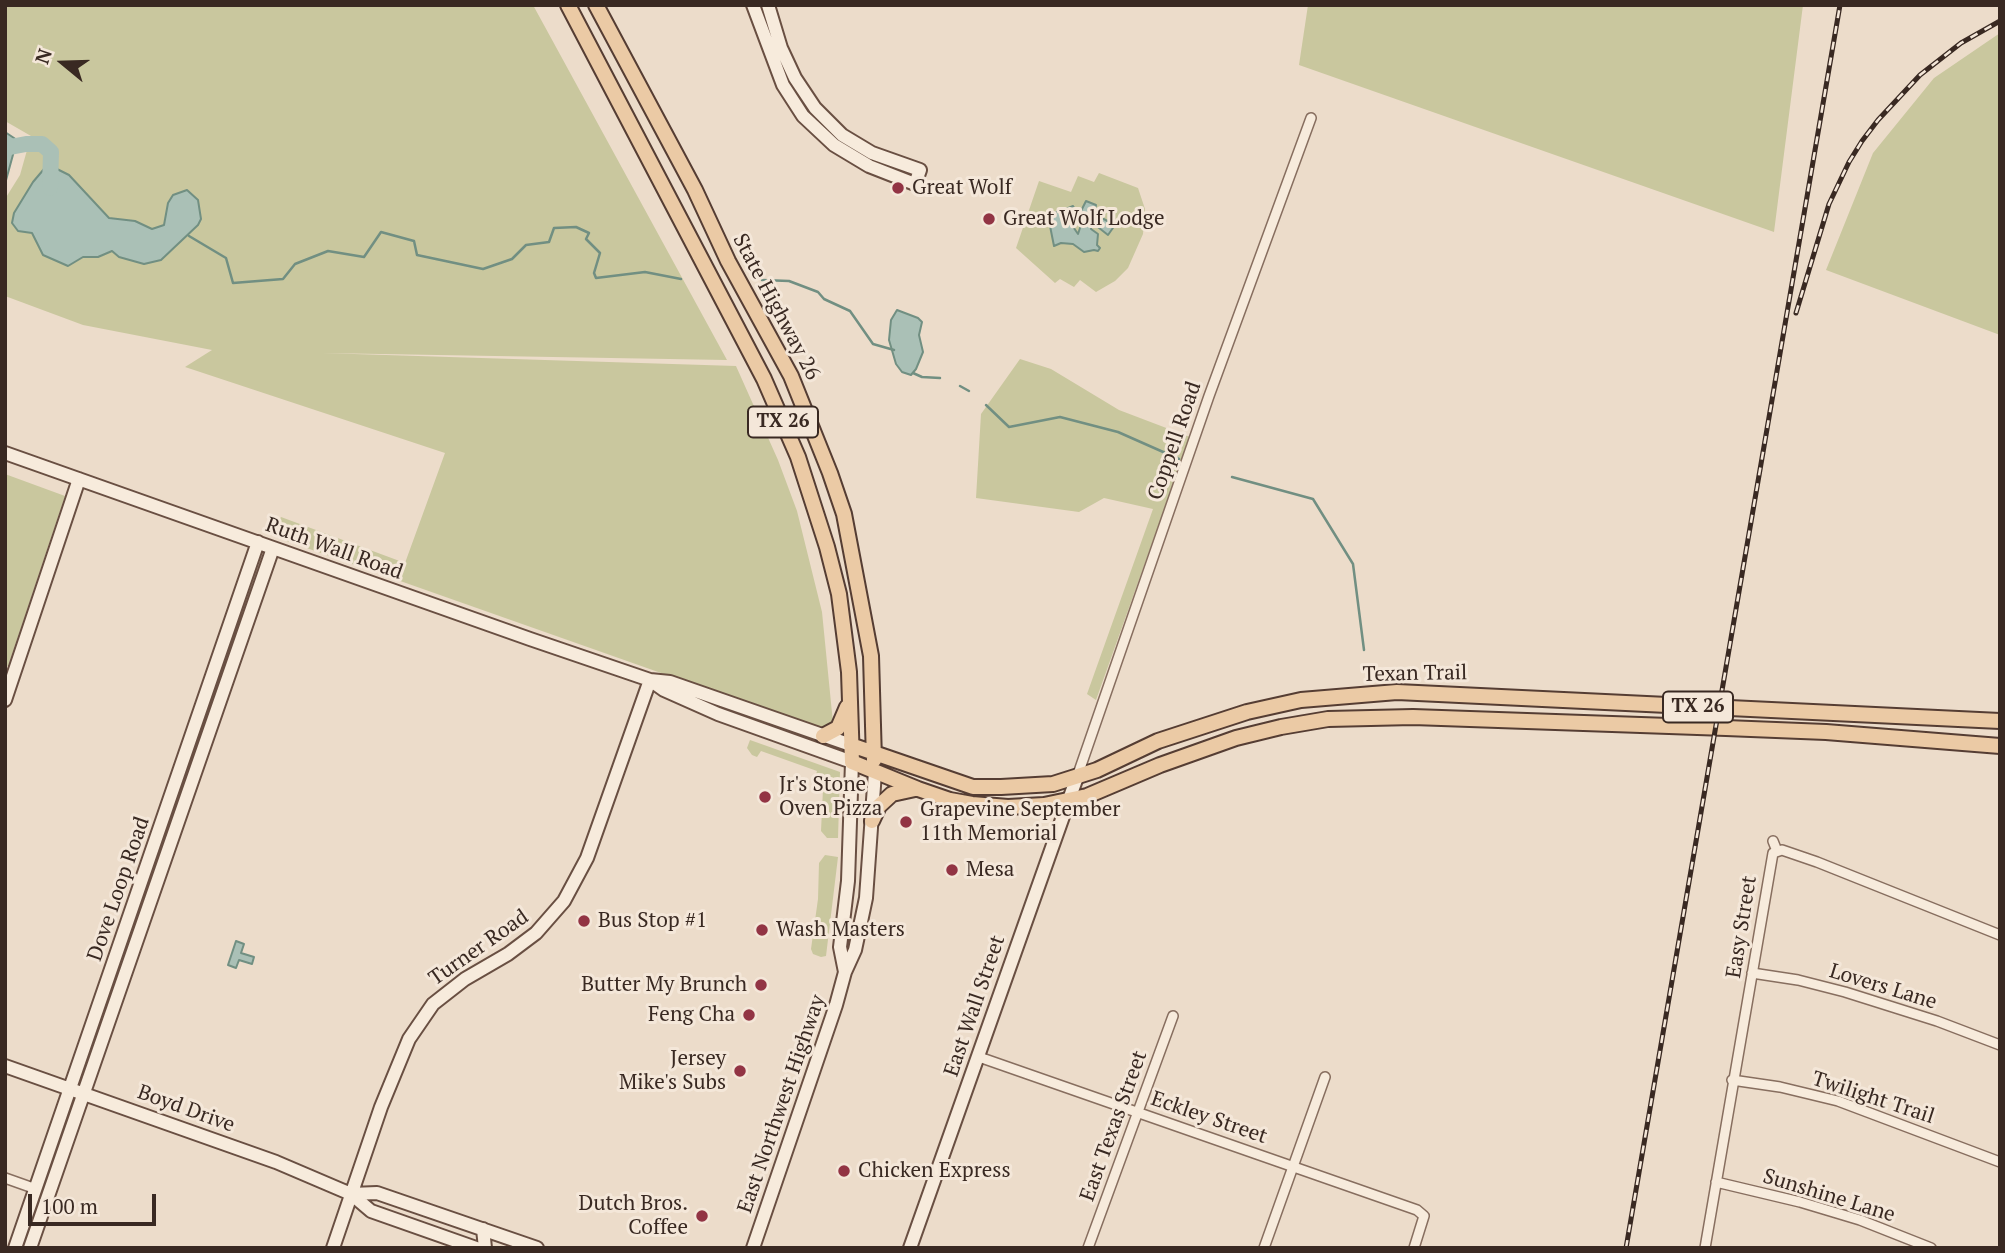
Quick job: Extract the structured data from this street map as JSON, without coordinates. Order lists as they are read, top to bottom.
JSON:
{
  "streets": {
    "main road": [
      "State Highway 26",
      "TX 26",
      "Ruth Wall Road",
      "Texan Trail",
      "Dove Loop Road",
      "Turner Road",
      "East Wall Street",
      "East Northwest Highway",
      "Boyd Drive"
    ],
    "street": [
      "Coppell Road",
      "Easy Street",
      "Lovers Lane",
      "Twilight Trail",
      "Eckley Street",
      "East Texas Street",
      "Sunshine Lane"
    ]
  },
  "crossings": [
    ["State Highway 26", "TX 26"],
    ["State Highway 26", "Ruth Wall Road"],
    ["State Highway 26", "Texan Trail"],
    ["State Highway 26", "East Northwest Highway"],
    ["TX 26", "Texan Trail"],
    ["Coppell Road", "Texan Trail"],
    ["Coppell Road", "East Wall Street"],
    ["Ruth Wall Road", "Texan Trail"],
    ["Ruth Wall Road", "Dove Loop Road"],
    ["Ruth Wall Road", "Turner Road"],
    ["Ruth Wall Road", "East Northwest Highway"],
    ["Texan Trail", "East Wall Street"],
    ["Texan Trail", "East Northwest Highway"],
    ["Dove Loop Road", "Boyd Drive"],
    ["Easy Street", "Lovers Lane"],
    ["Easy Street", "Twilight Trail"],
    ["Easy Street", "Sunshine Lane"],
    ["Turner Road", "Boyd Drive"],
    ["East Wall Street", "Eckley Street"],
    ["Eckley Street", "East Texas Street"]
  ],
  "places": [
    "Great Wolf",
    "Great Wolf Lodge",
    "Jr's Stone Oven Pizza",
    "Grapevine September 11th Memorial",
    "Mesa",
    "Bus Stop #1",
    "Wash Masters",
    "Butter My Brunch",
    "Feng Cha",
    "Jersey Mike's Subs",
    "Chicken Express",
    "Dutch Bros. Coffee"
  ],
  "scale_bar": "100 m",
  "north": "left"
}
